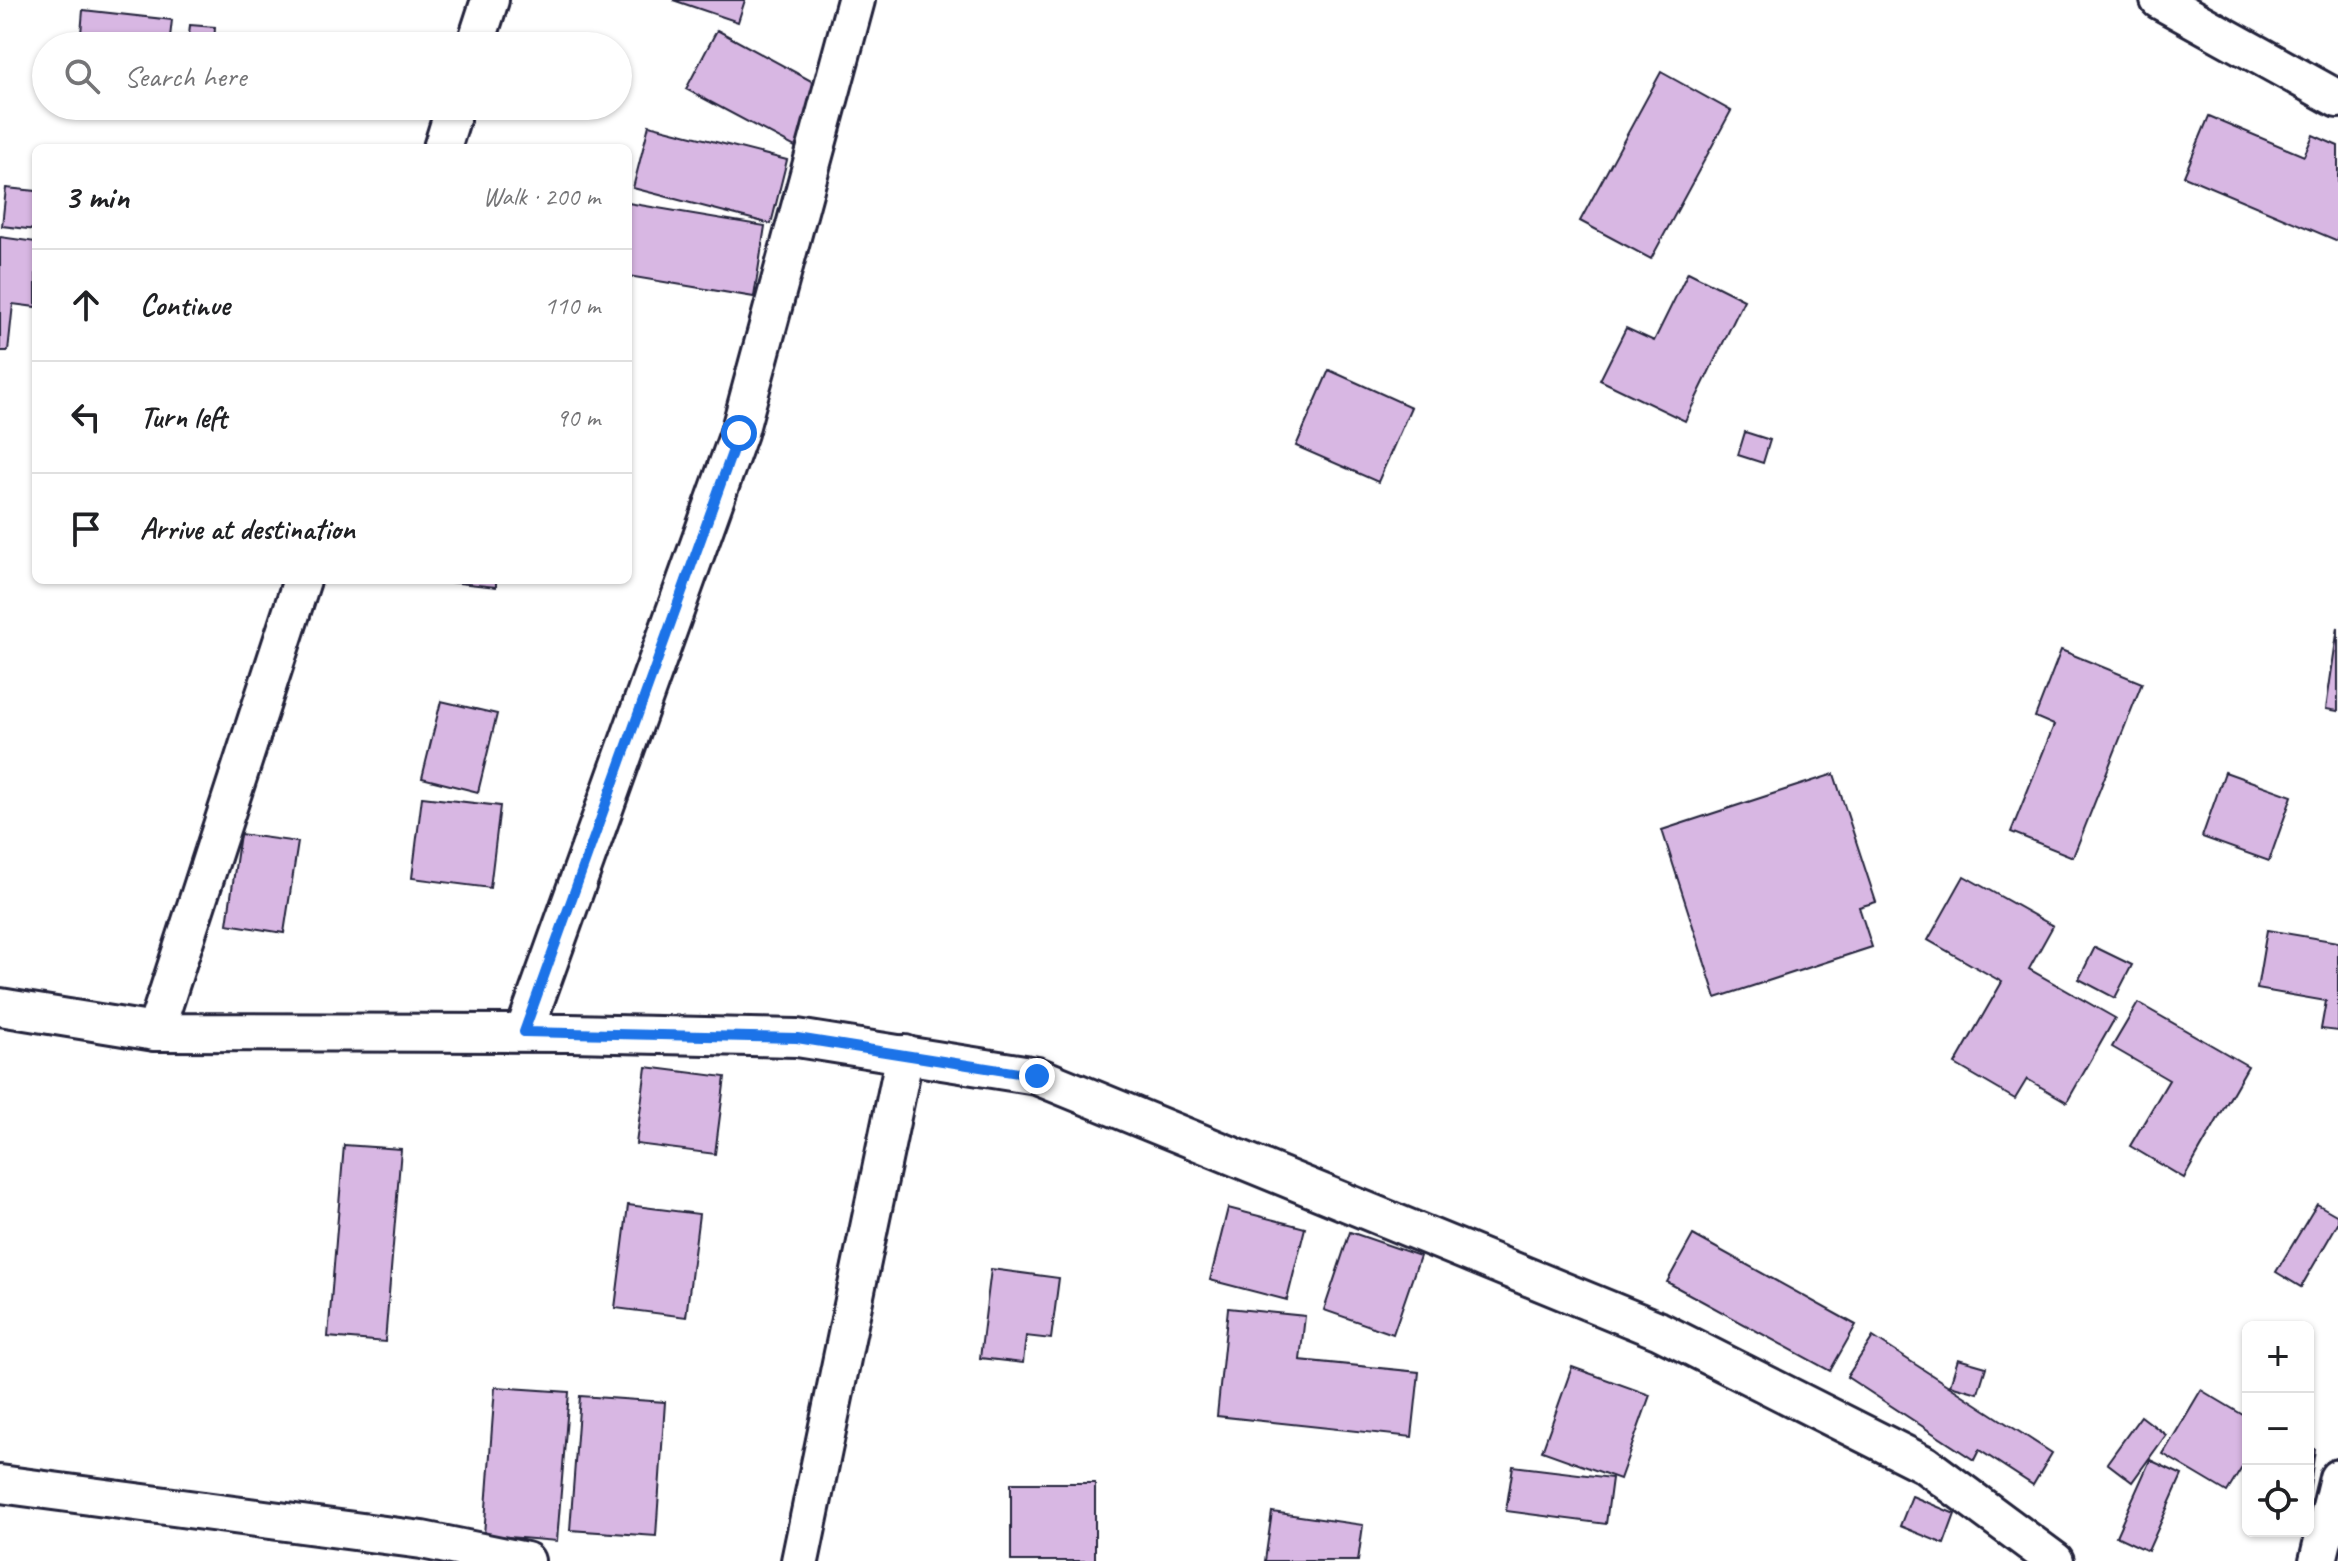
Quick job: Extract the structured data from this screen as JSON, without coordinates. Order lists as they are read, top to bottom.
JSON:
{
  "page": {
    "search": "Search here",
    "heading": ["3 min", "Walk · 200 m"],
    "list": [
      ["Continue", "110 m"],
      ["Turn left", "90 m"],
      "Arrive at destination"
    ],
    "map_buttons": ["+", "−"]
  }
}
